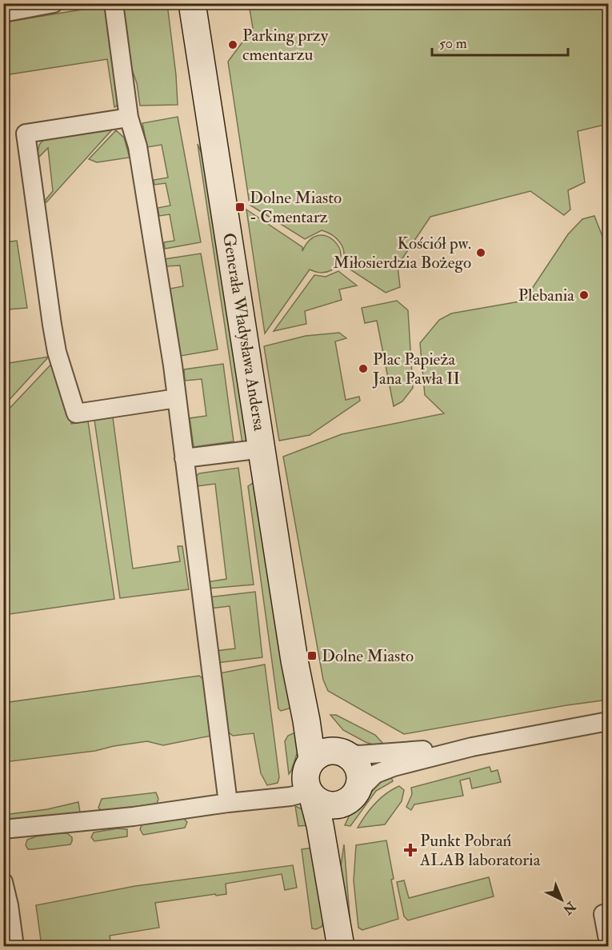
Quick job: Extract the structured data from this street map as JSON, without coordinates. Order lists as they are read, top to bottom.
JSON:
{
  "streets": {
    "main road": ["Generała Władysława Andersa"]
  },
  "places": {
    "other": [
      "Parking przy cmentarzu",
      "Kościół pw. Miłosierdzia Bożego",
      "Plebania",
      "Plac Papieża Jana Pawła II"
    ],
    "transit": ["Dolne Miasto - Cmentarz", "Dolne Miasto"],
    "health": ["Punkt Pobrań ALAB laboratoria"]
  },
  "scale_bar": "50 m",
  "north": "bottom right"
}
